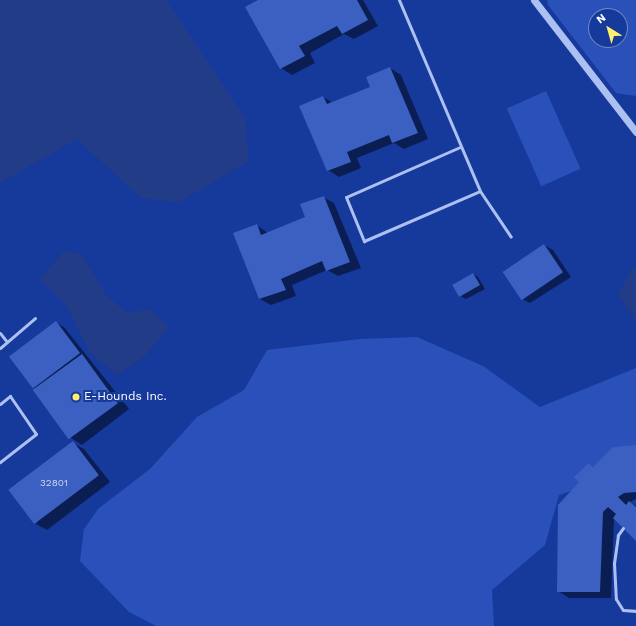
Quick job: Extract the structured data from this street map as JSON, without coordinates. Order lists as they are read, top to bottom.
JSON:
{
  "places": ["E-Hounds Inc."],
  "house_numbers": ["32801"],
  "north": "top left"
}
